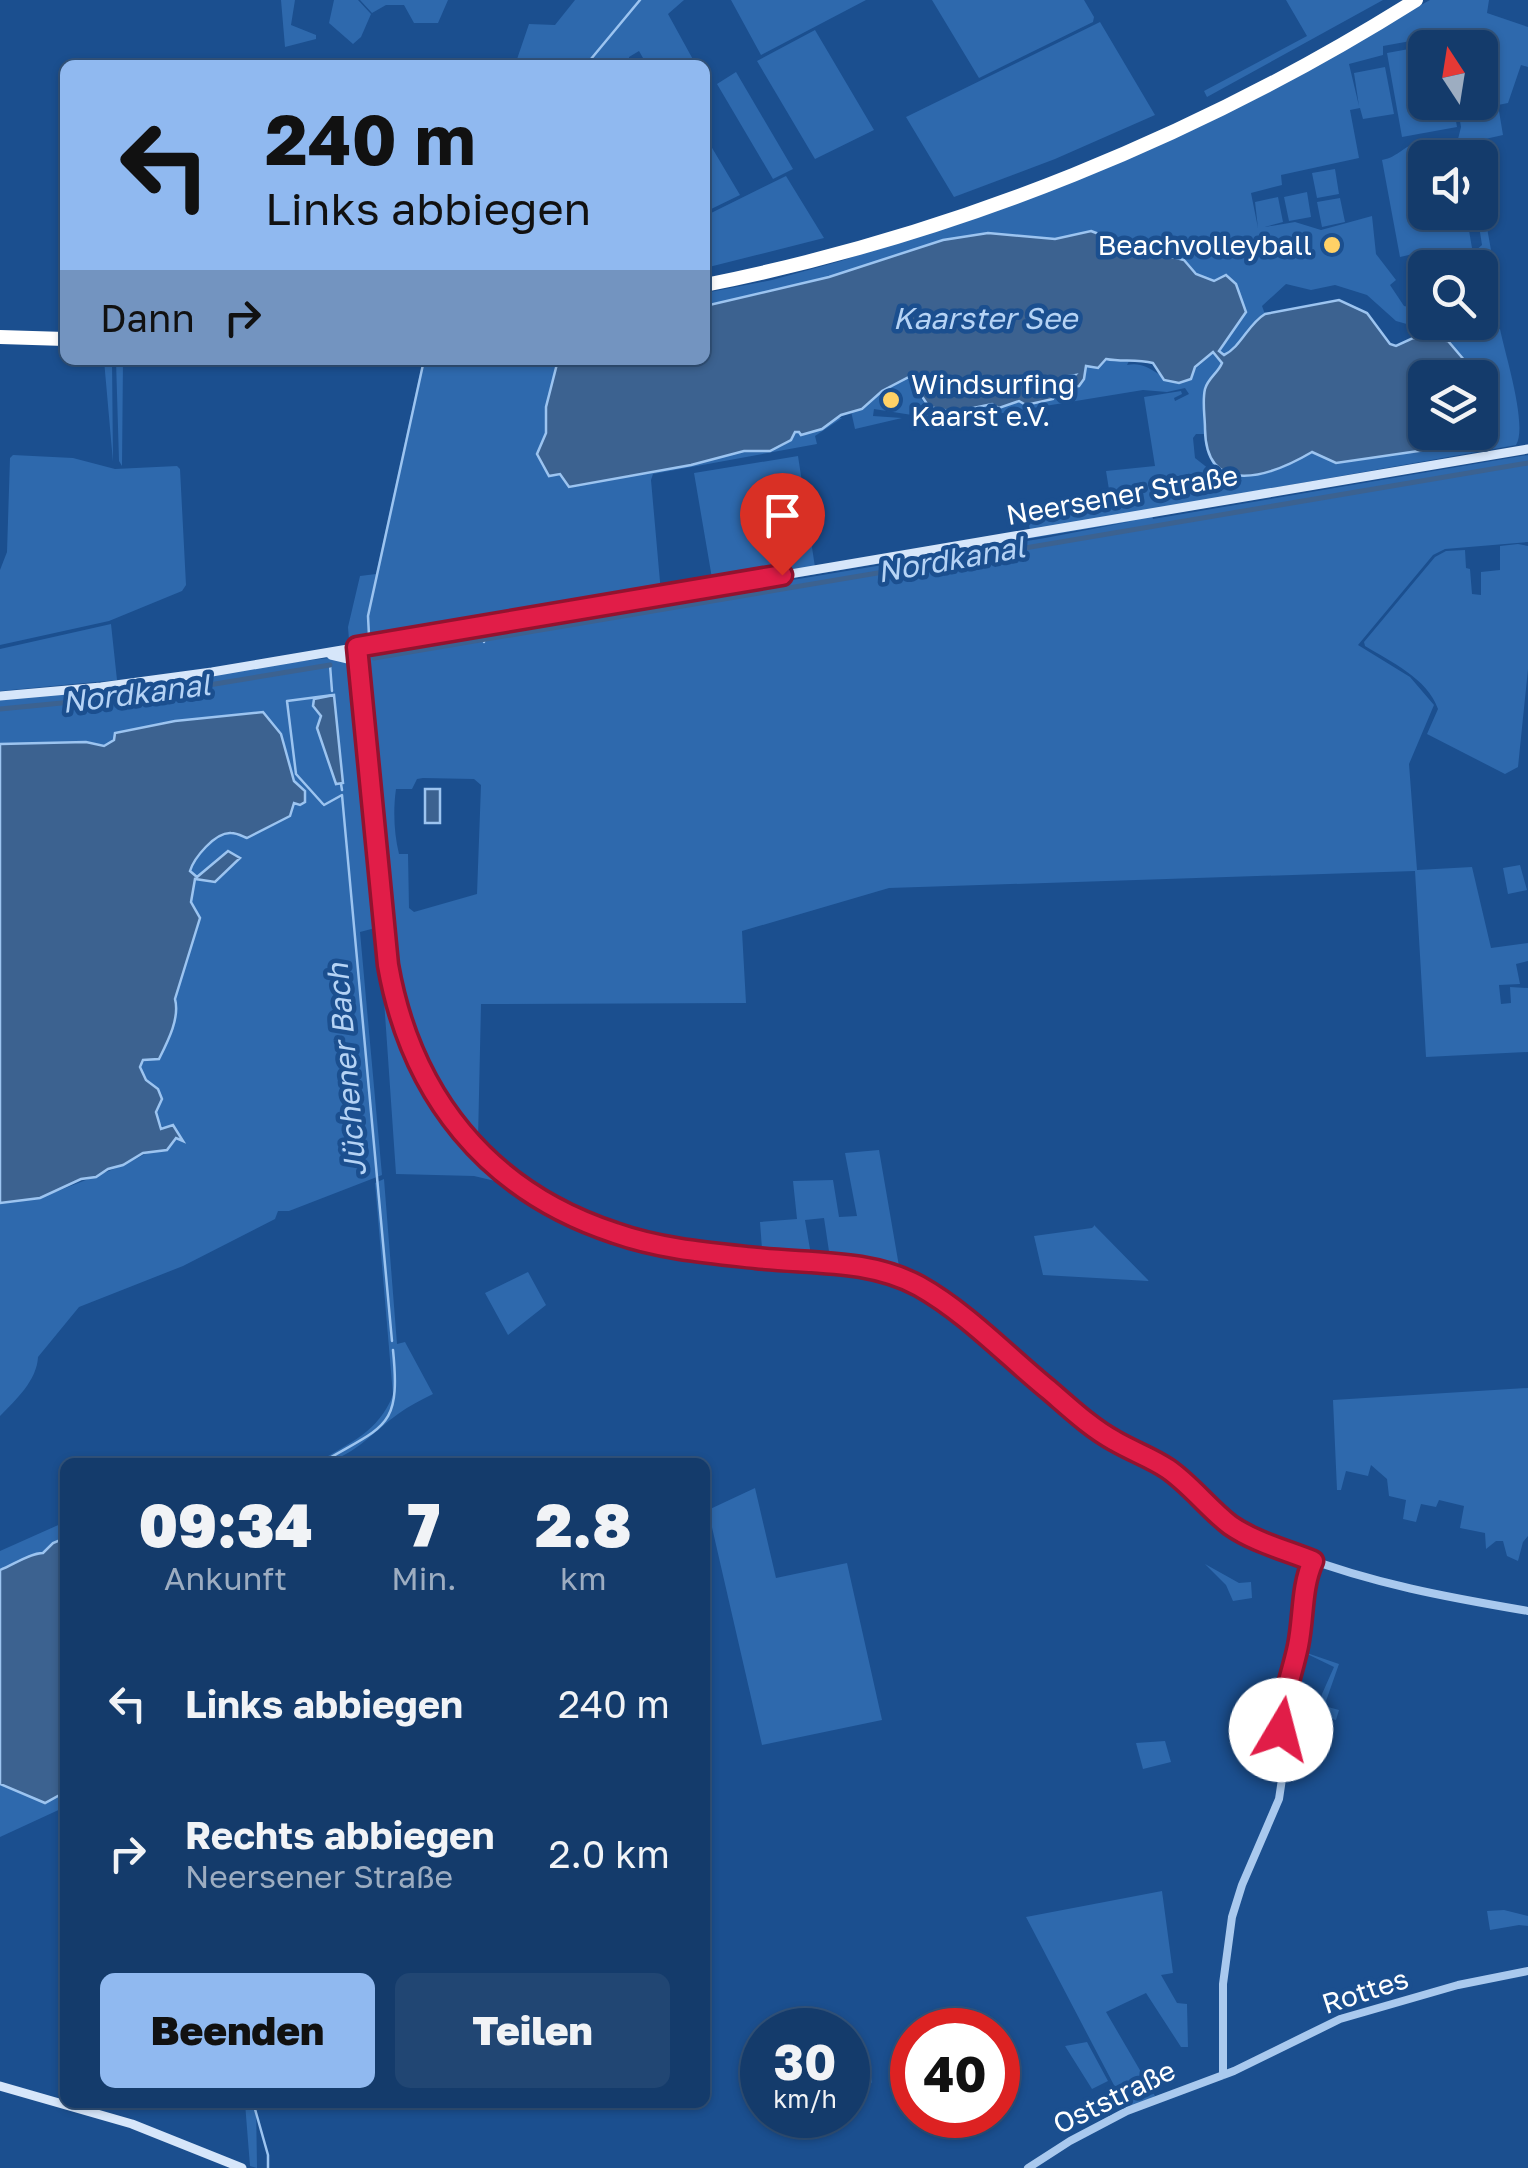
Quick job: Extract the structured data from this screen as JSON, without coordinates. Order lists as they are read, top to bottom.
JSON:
{
  "streets": {
    "main road": ["Neersener Straße"],
    "street": ["Rottes", "Oststraße"]
  },
  "crossings": [
    ["Rottes", "Oststraße"]
  ],
  "water": ["Kaarster See", "Nordkanal", "Jüchener Bach"],
  "places": ["Beachvolleyball", "Windsurfing Kaarst e.V."],
  "north": "top",
  "page": {
    "turn": ["240 m", "Links abbiegen"],
    "then": "Dann",
    "eta": [
      "09:34",
      "Ankunft",
      "7",
      "Min.",
      "2.8",
      "km"
    ],
    "list": [
      {
        "name": "Links abbiegen",
        "value": "240 m"
      },
      {
        "name": "Rechts abbiegen",
        "note": "Neersener Straße",
        "value": "2.0 km"
      }
    ],
    "buttons": ["Beenden", "Teilen"],
    "speed": "30 km/h",
    "limit": "40"
  }
}
